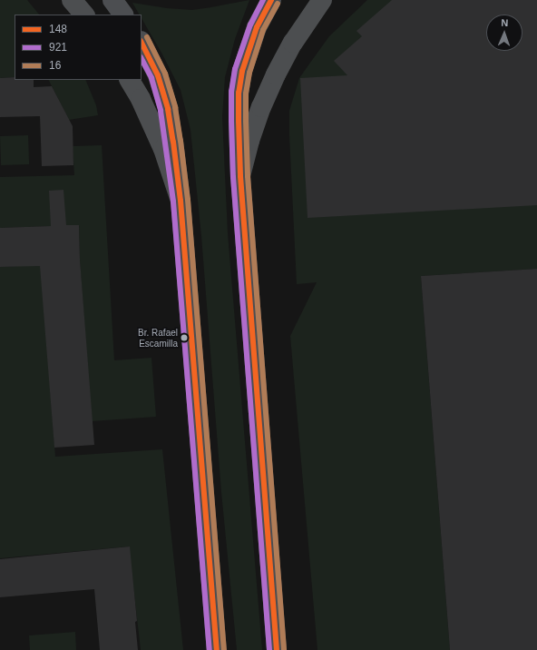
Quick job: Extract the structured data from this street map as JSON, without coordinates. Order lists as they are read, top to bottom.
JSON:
{
  "places": ["Br. Rafael Escamilla"],
  "lines": ["transit line 148", "transit line 921", "transit line 16"],
  "legend": ["148", "921", "16"],
  "north": "top"
}
